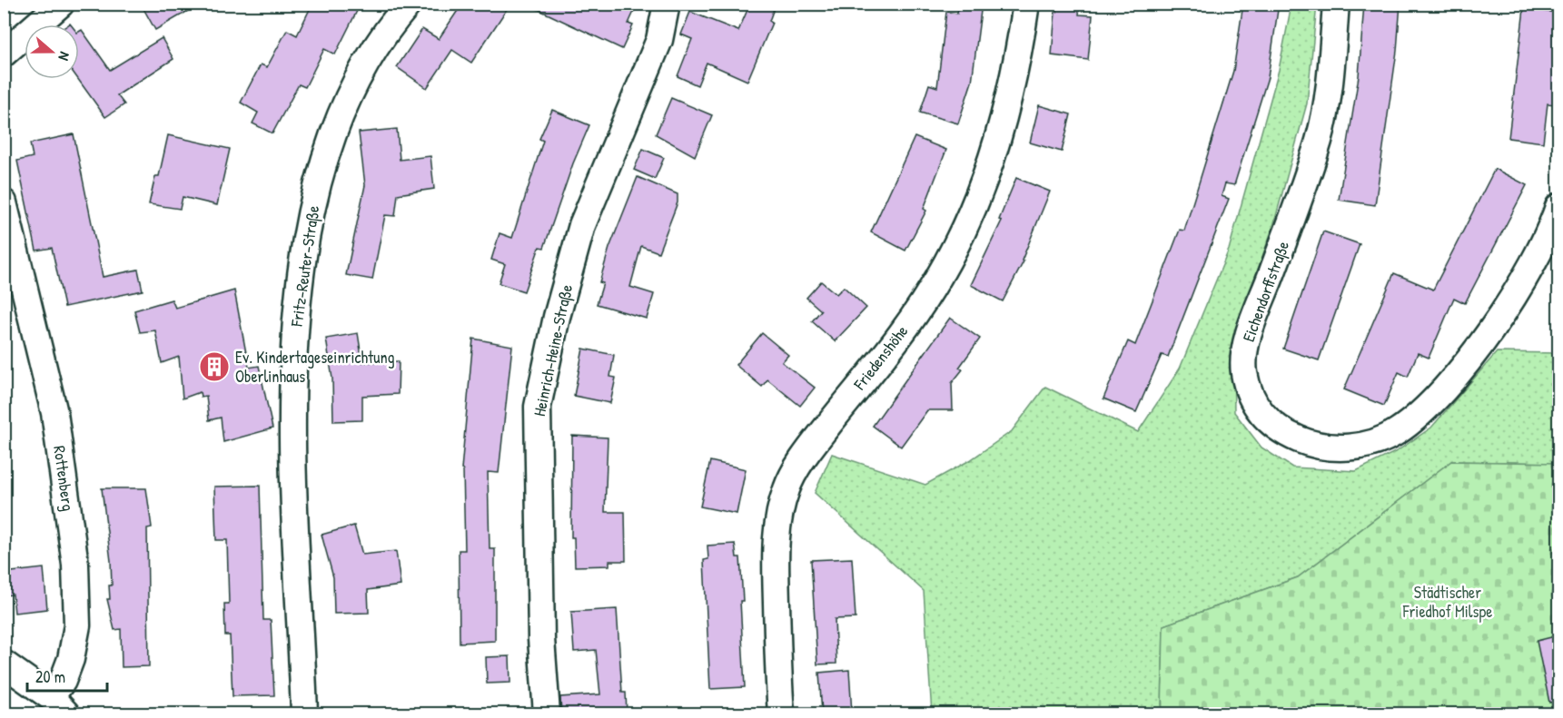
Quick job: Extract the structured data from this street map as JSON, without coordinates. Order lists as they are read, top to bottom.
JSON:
{
  "streets": {
    "street": [
      "Fritz-Reuter-Straße",
      "Eichendorffstraße",
      "Heinrich-Heine-Straße",
      "Friedenshöhe",
      "Rottenberg"
    ]
  },
  "parks": ["Städtischer Friedhof Milspe"],
  "places": {
    "building": ["Ev. Kindertageseinrichtung Oberlinhaus"]
  },
  "scale_bar": "20 m",
  "north": "right"
}
